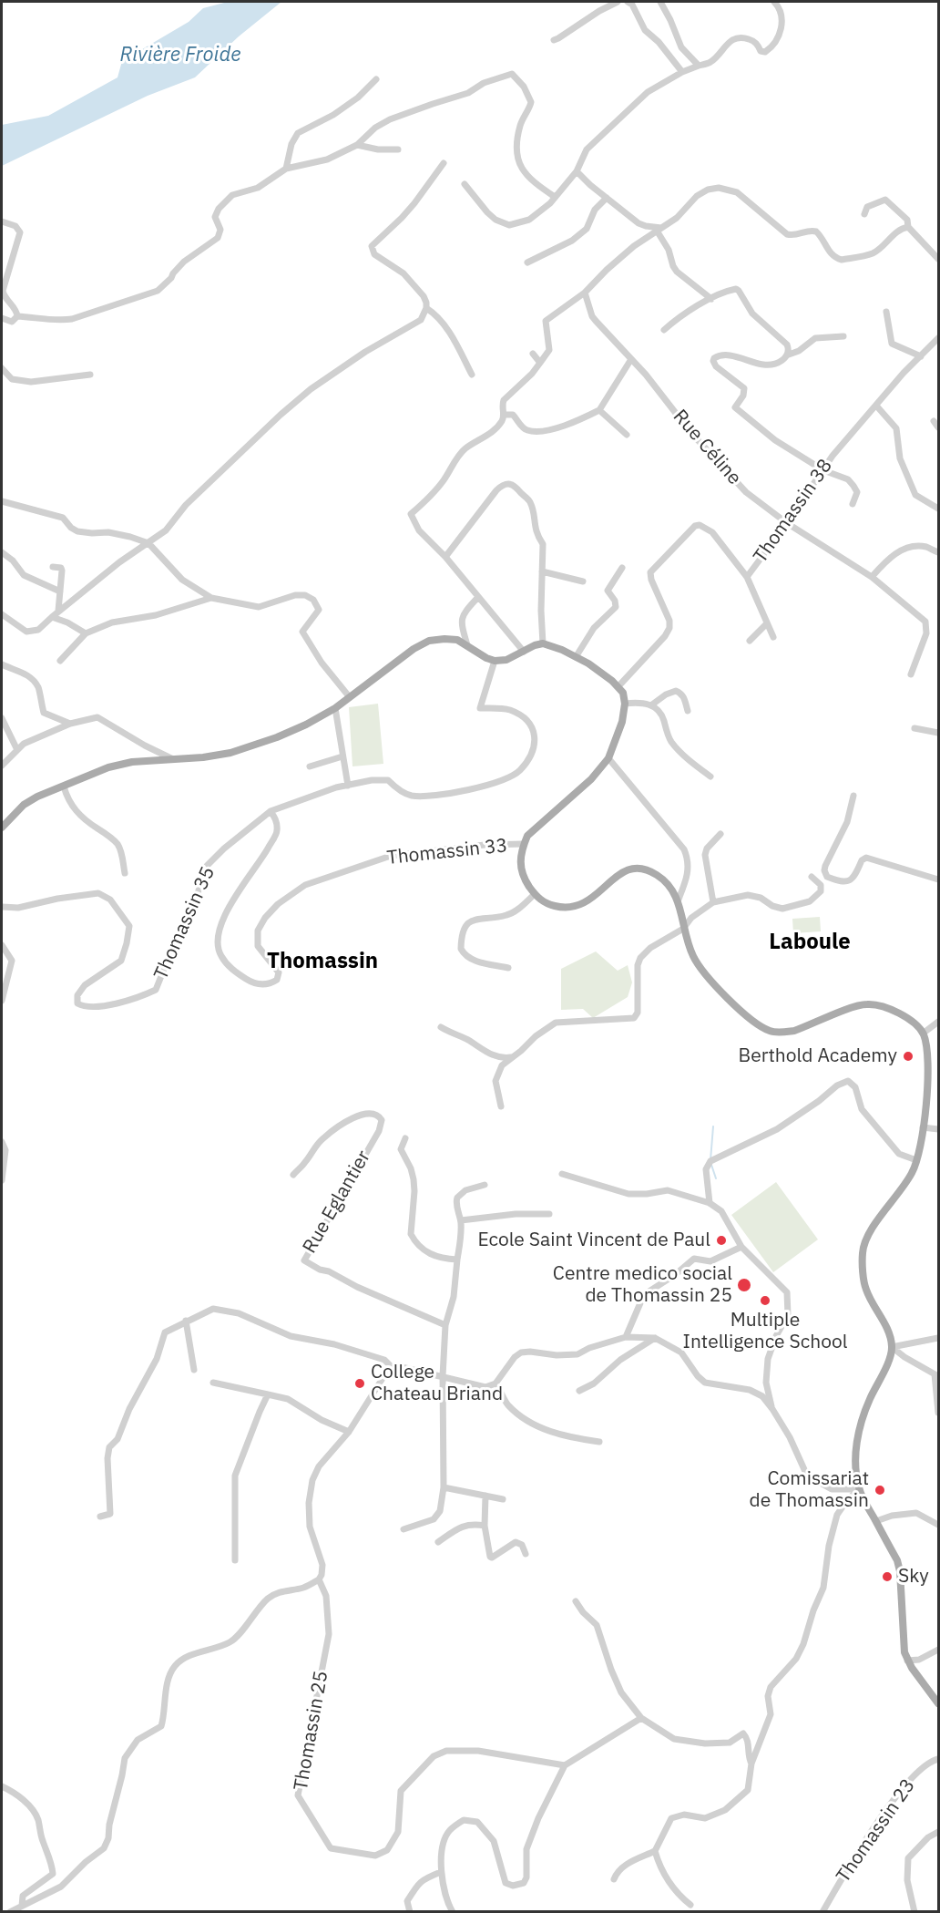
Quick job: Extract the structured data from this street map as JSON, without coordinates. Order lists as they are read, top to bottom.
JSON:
{
  "streets": {
    "street": [
      "Rue Céline",
      "Thomassin 38",
      "Thomassin 33",
      "Thomassin 35",
      "Rue Eglantier",
      "Thomassin 25",
      "Thomassin 23"
    ]
  },
  "crossings": [
    ["Rue Céline", "Thomassin 38"],
    ["Thomassin 33", "Thomassin 35"]
  ],
  "districts": ["Laboule", "Thomassin"],
  "water": ["Rivière Froide"],
  "places": [
    "Berthold Academy",
    "Ecole Saint Vincent de Paul",
    "Centre medico social de Thomassin 25",
    "Multiple Intelligence School",
    "College Chateau Briand",
    "Comissariat de Thomassin",
    "Sky"
  ]
}
